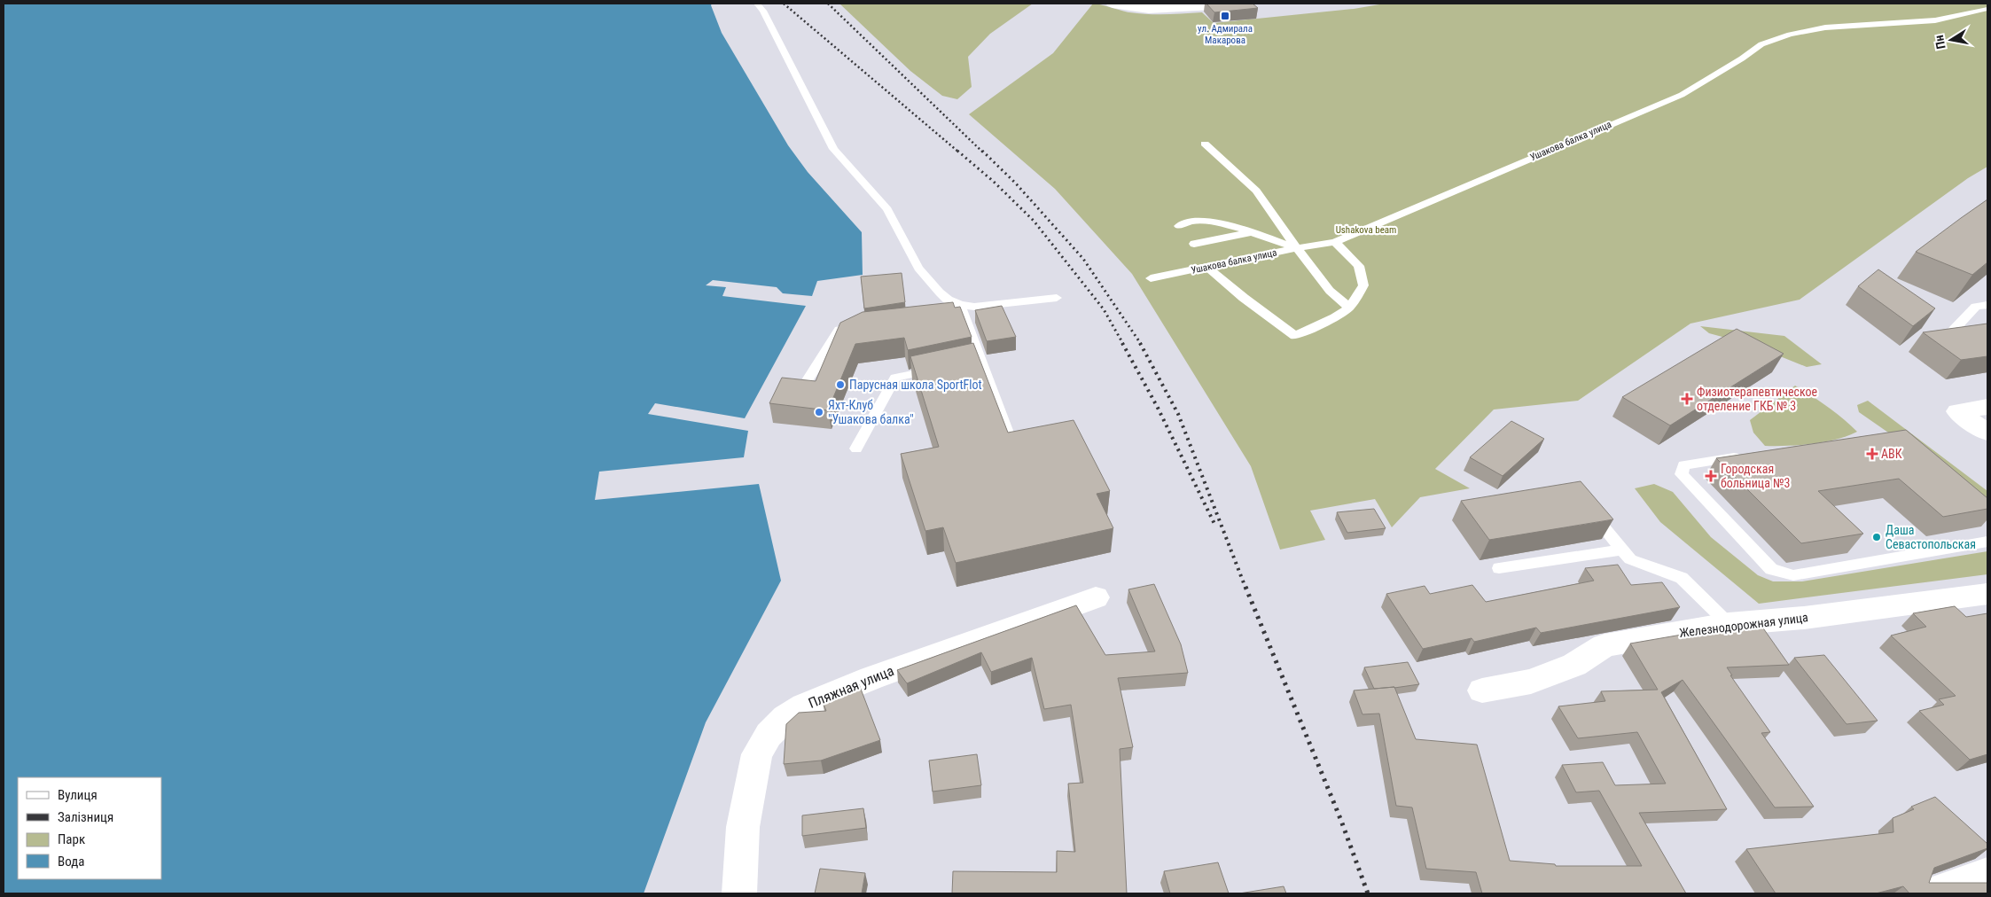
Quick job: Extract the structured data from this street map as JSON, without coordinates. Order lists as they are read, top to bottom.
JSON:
{
  "streets": {
    "street": ["Железнодорожная улица", "Пляжная улица"],
    "lane": ["Ушакова балка улица"]
  },
  "parks": ["Ushakova beam"],
  "places": {
    "transit": ["ул. Адмирала Макарова"],
    "other": ["Парусная школа SportFlot", "Яхт-Клуб \"Ушакова балка\"", "Даша Севастопольская"],
    "health": ["Физиотерапевтическое отделение ГКБ № 3", "АВК", "Городская больница №3"]
  },
  "legend": [
    "Вулиця",
    "Залізниця",
    "Парк",
    "Вода"
  ],
  "north": "left"
}
